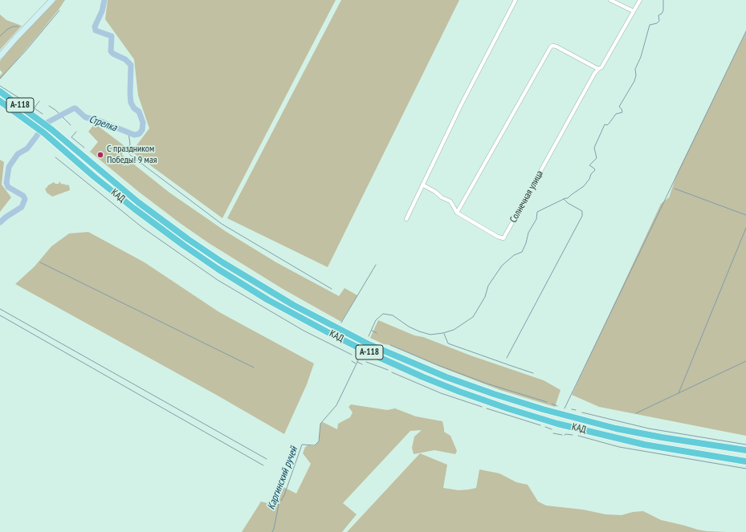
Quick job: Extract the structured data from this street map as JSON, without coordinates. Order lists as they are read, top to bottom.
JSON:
{
  "streets": {
    "highway": ["А-118", "КАД"],
    "street": ["Солнечная улица"]
  },
  "water": ["Стрелка", "Каргинский ручей"],
  "places": ["С праздником Победы! 9 мая"]
}
